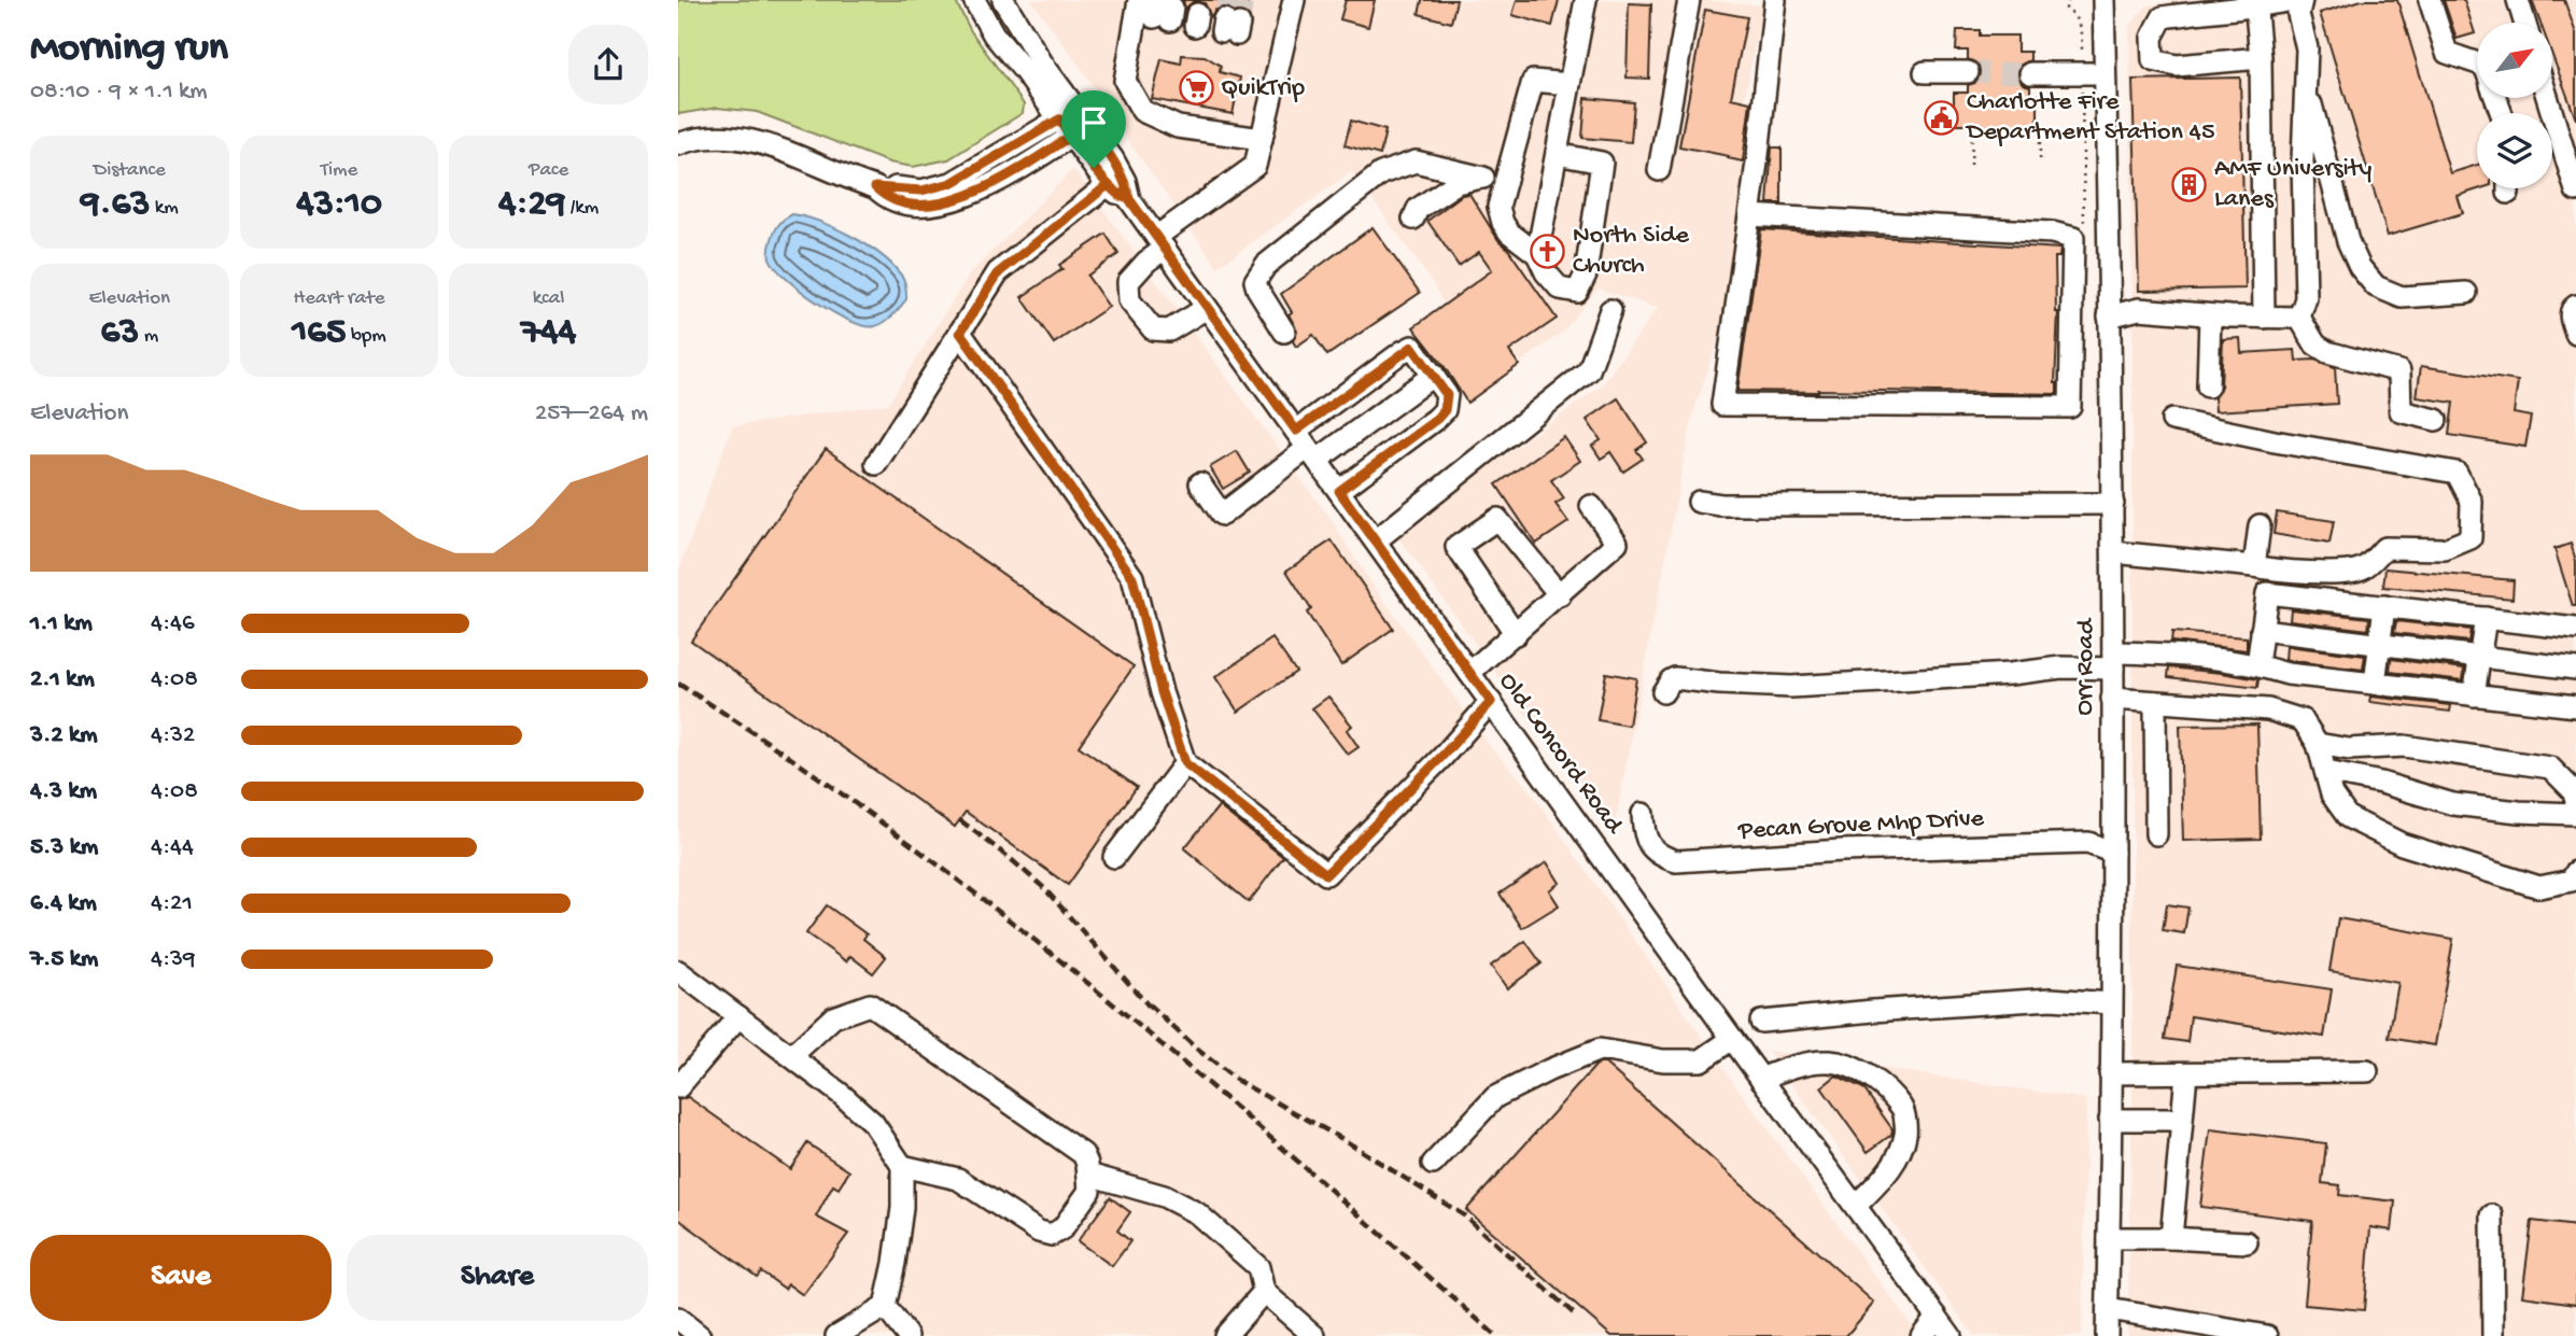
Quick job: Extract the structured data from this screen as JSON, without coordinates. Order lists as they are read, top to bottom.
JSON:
{
  "streets": {
    "street": ["Orr Road", "Old Concord Road", "Pecan Grove Mhp Drive"]
  },
  "crossings": [
    ["Orr Road", "Pecan Grove Mhp Drive"]
  ],
  "places": {
    "supermarket": ["QuikTrip"],
    "public building": ["Charlotte Fire Department Station 45"],
    "building": ["AMF University Lanes"],
    "church": ["North Side Church"]
  },
  "north": "top right",
  "page": {
    "heading": ["Morning run", "08:10 · 9 × 1.1 km"],
    "stats": [
      ["Distance", "9.63 km"],
      ["Time", "43:10"],
      ["Pace", "4:29 /km"],
      ["Elevation", "63 m"],
      ["Heart rate", "165 bpm"],
      ["kcal", "744"]
    ],
    "chart": ["Elevation", "257–264 m"],
    "list": [
      {
        "name": "1.1 km",
        "note": "4:46"
      },
      {
        "name": "2.1 km",
        "note": "4:08"
      },
      {
        "name": "3.2 km",
        "note": "4:32"
      },
      {
        "name": "4.3 km",
        "note": "4:08"
      },
      {
        "name": "5.3 km",
        "note": "4:44"
      },
      {
        "name": "6.4 km",
        "note": "4:21"
      },
      {
        "name": "7.5 km",
        "note": "4:39"
      }
    ],
    "buttons": ["Save", "Share"]
  }
}
